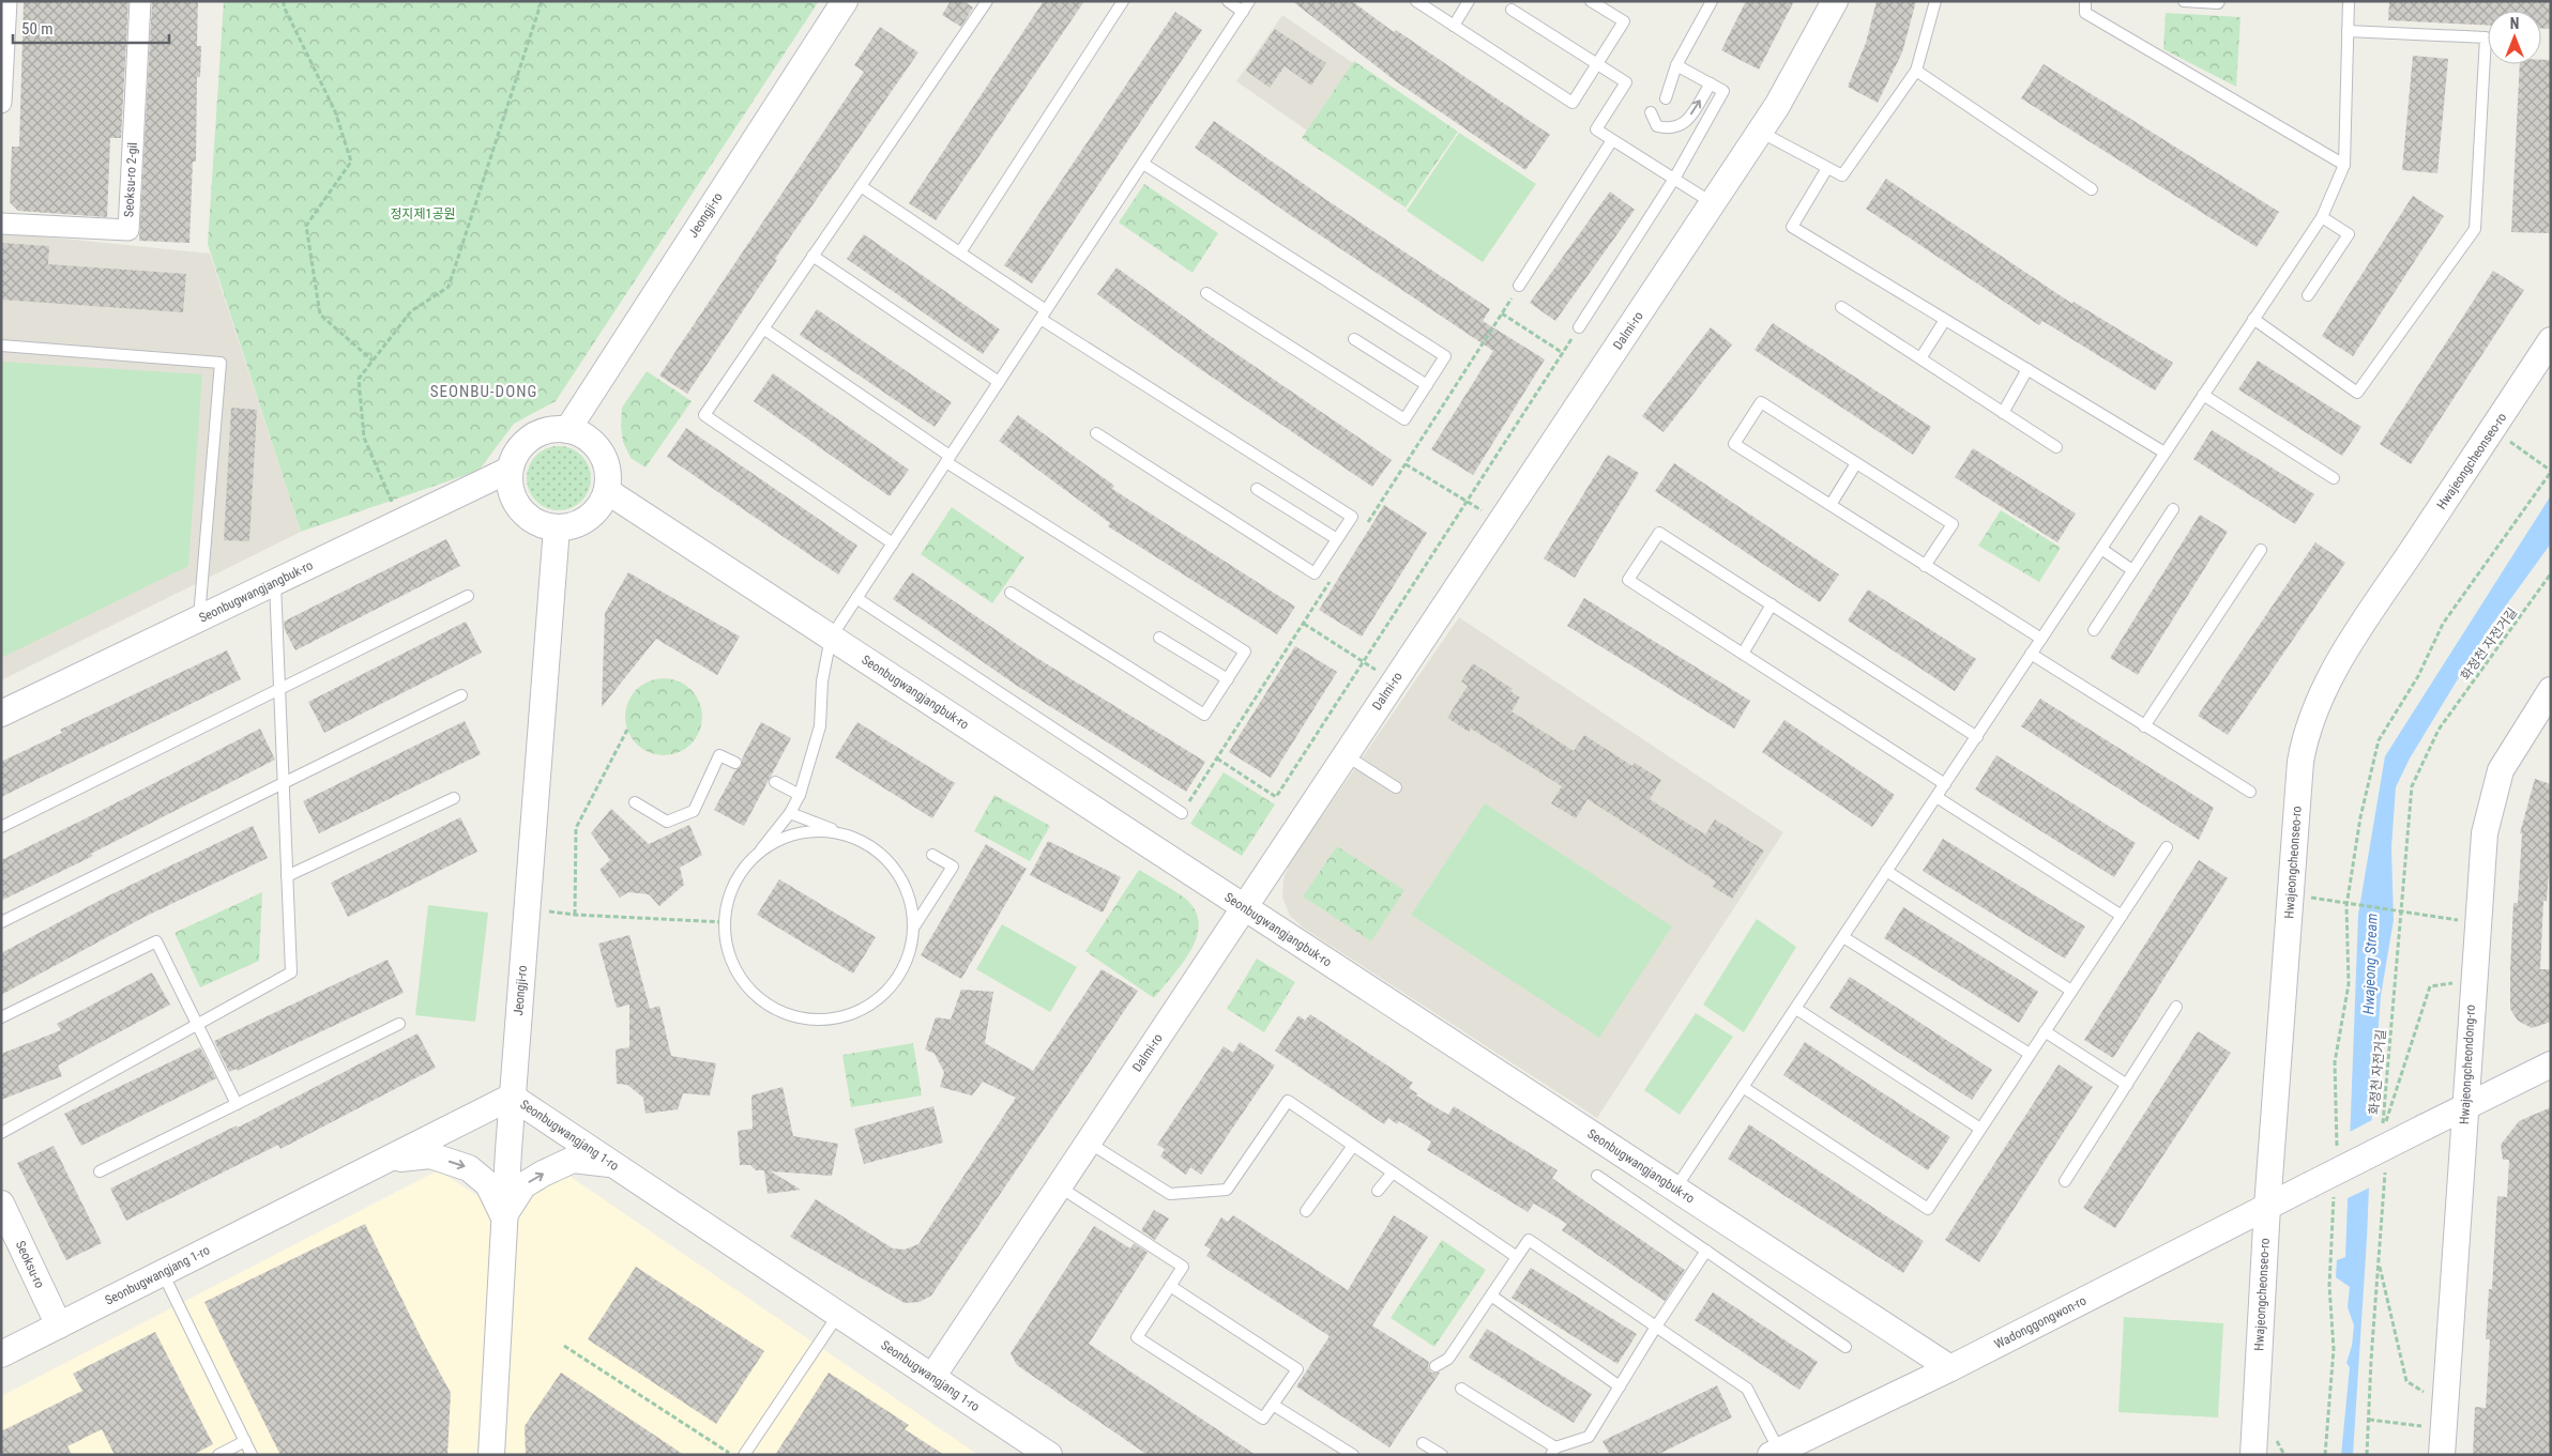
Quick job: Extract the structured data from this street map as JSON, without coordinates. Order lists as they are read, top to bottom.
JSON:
{
  "streets": {
    "street": [
      "Seoksu-ro 2-gil",
      "Jeongji-ro",
      "Dalmi-ro",
      "Hwajeongcheonseo-ro",
      "Seonbugwangjangbuk-ro",
      "Hwajeongcheondong-ro",
      "Seonbugwangjang 1-ro",
      "Seoksu-ro",
      "Wadonggongwon-ro"
    ],
    "path": ["화정천 자전거길"]
  },
  "crossings": [
    ["Jeongji-ro", "Seonbugwangjangbuk-ro"],
    ["Jeongji-ro", "Seonbugwangjang 1-ro"],
    ["Dalmi-ro", "Seonbugwangjangbuk-ro"],
    ["Dalmi-ro", "Seonbugwangjang 1-ro"],
    ["Hwajeongcheonseo-ro", "Wadonggongwon-ro"],
    ["Seonbugwangjangbuk-ro", "Wadonggongwon-ro"],
    ["화정천 자전거길", "Hwajeongcheondong-ro"],
    ["Hwajeongcheondong-ro", "Wadonggongwon-ro"],
    ["Seonbugwangjang 1-ro", "Seoksu-ro"]
  ],
  "districts": ["SEONBU-DONG"],
  "water": ["Hwajeong Stream"],
  "parks": ["정지제1공원"],
  "scale_bar": "50 m",
  "north": "top"
}
